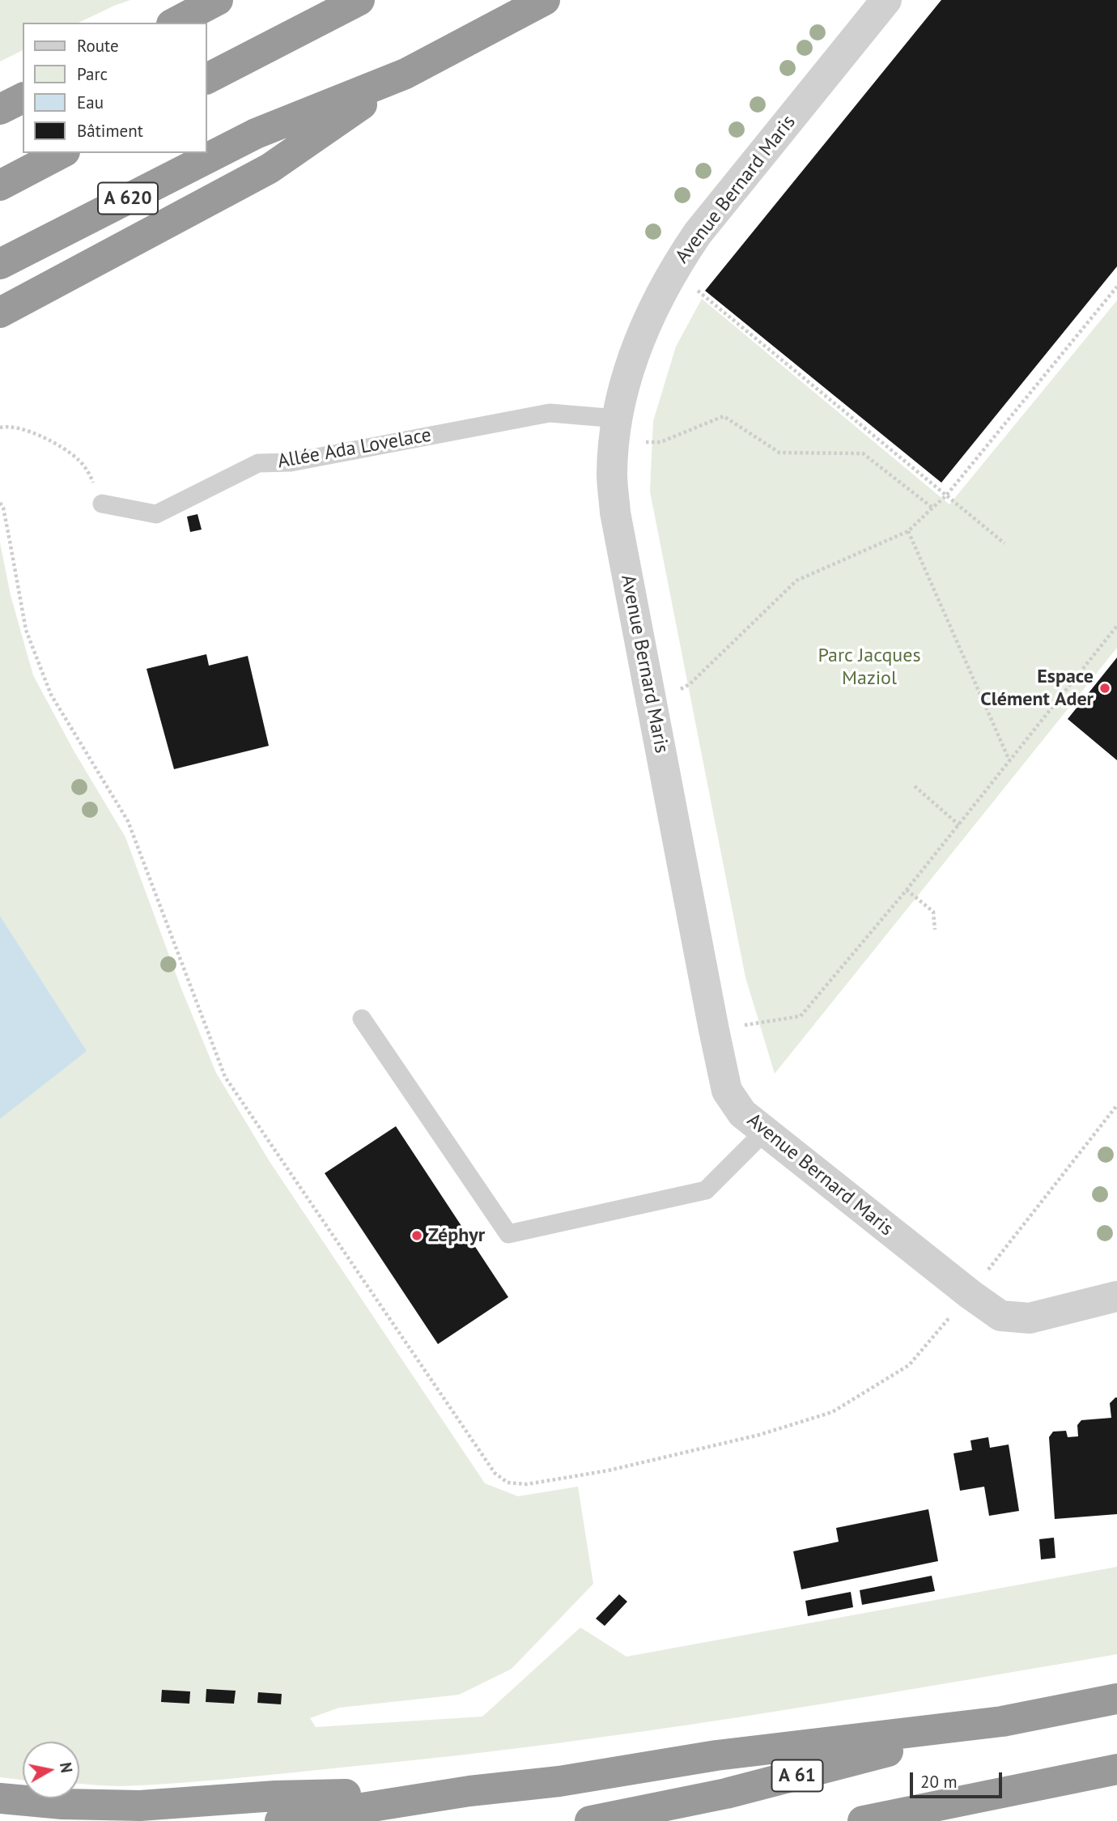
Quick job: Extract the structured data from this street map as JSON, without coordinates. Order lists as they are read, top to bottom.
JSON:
{
  "streets": {
    "highway": ["A 620", "A 61"],
    "street": ["Avenue Bernard Maris"],
    "lane": ["Allée Ada Lovelace"]
  },
  "crossings": [
    ["Avenue Bernard Maris", "Allée Ada Lovelace"]
  ],
  "parks": ["Parc Jacques Maziol"],
  "places": ["Espace Clément Ader", "Zéphyr"],
  "legend": [
    "Route",
    "Parc",
    "Eau",
    "Bâtiment"
  ],
  "scale_bar": "20 m",
  "north": "right"
}
